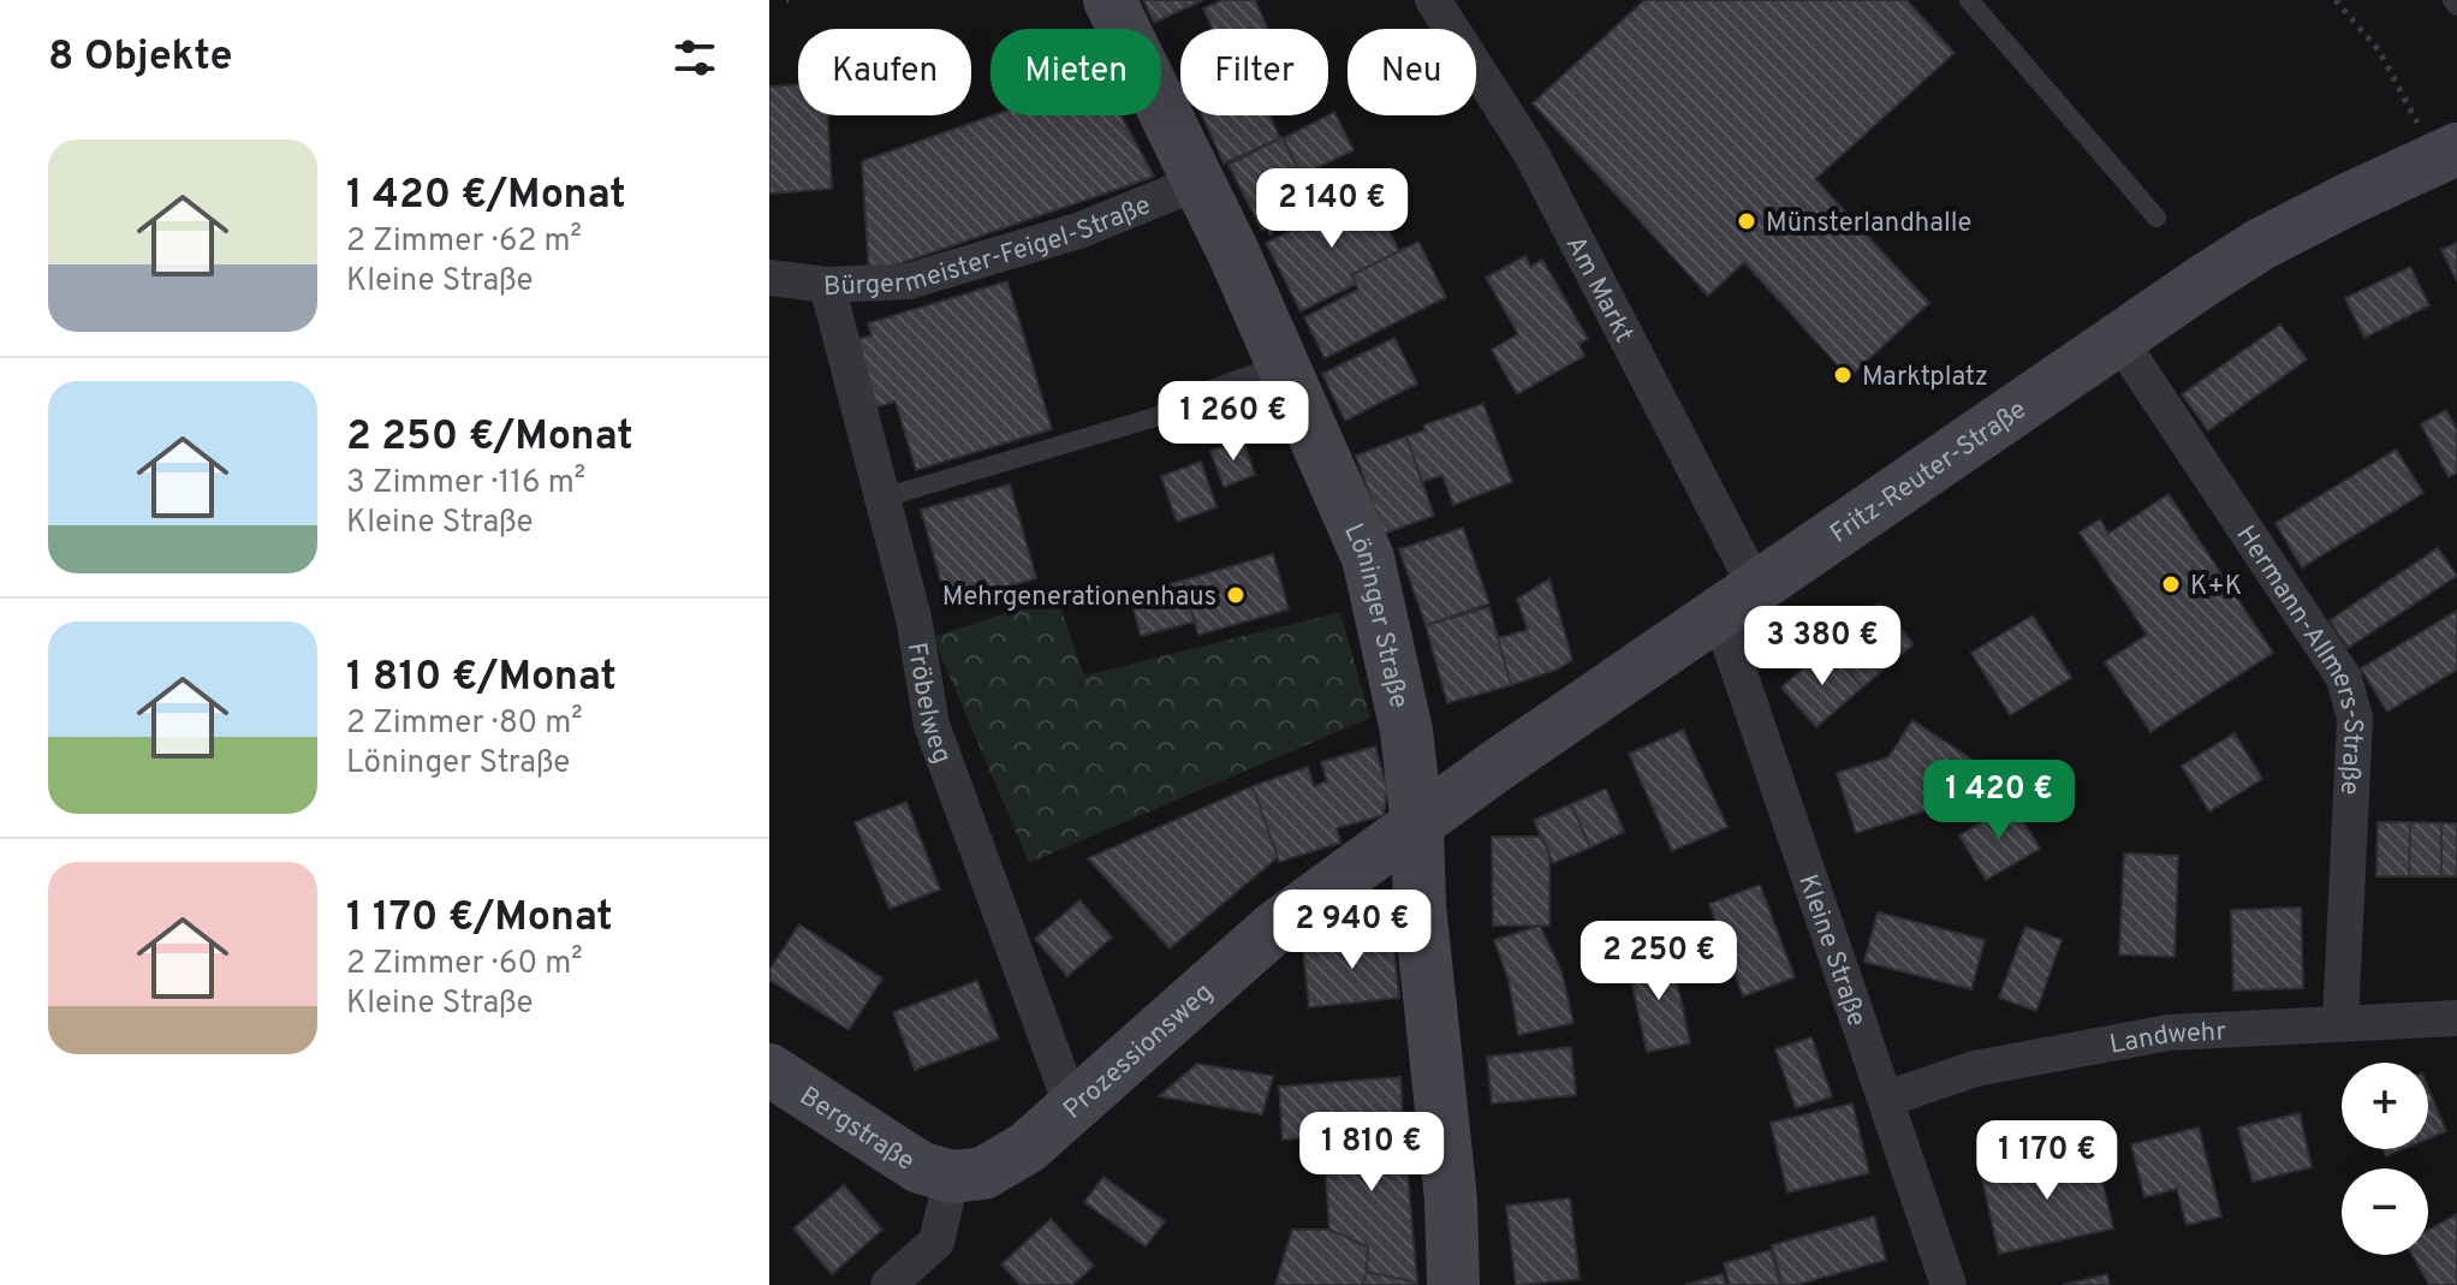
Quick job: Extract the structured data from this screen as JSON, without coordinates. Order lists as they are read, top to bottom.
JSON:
{
  "streets": {
    "street": [
      "Bürgermeister-Feigel-Straße",
      "Am Markt",
      "Fritz-Reuter-Straße",
      "Löninger Straße",
      "Hermann-Allmers-Straße",
      "Fröbelweg",
      "Kleine Straße",
      "Landwehr",
      "Prozessionsweg",
      "Bergstraße"
    ]
  },
  "crossings": [
    ["Bürgermeister-Feigel-Straße", "Löninger Straße"],
    ["Bürgermeister-Feigel-Straße", "Fröbelweg"],
    ["Am Markt", "Fritz-Reuter-Straße"],
    ["Am Markt", "Kleine Straße"],
    ["Fritz-Reuter-Straße", "Löninger Straße"],
    ["Fritz-Reuter-Straße", "Hermann-Allmers-Straße"],
    ["Fritz-Reuter-Straße", "Kleine Straße"],
    ["Fritz-Reuter-Straße", "Prozessionsweg"],
    ["Löninger Straße", "Prozessionsweg"],
    ["Hermann-Allmers-Straße", "Landwehr"],
    ["Fröbelweg", "Prozessionsweg"],
    ["Kleine Straße", "Landwehr"],
    ["Prozessionsweg", "Bergstraße"]
  ],
  "places": [
    "Münsterlandhalle",
    "Marktplatz",
    "K+K",
    "Mehrgenerationenhaus"
  ],
  "page": {
    "heading": "8 Objekte",
    "chip": [
      "Kaufen",
      "Mieten",
      "Filter",
      "Neu"
    ],
    "list": [
      {
        "name": "1 420 €/Monat",
        "note": "2 Zimmer · 62 m² · Kleine Straße"
      },
      {
        "name": "2 250 €/Monat",
        "note": "3 Zimmer · 116 m² · Kleine Straße"
      },
      {
        "name": "1 810 €/Monat",
        "note": "2 Zimmer · 80 m² · Löninger Straße"
      },
      {
        "name": "1 170 €/Monat",
        "note": "2 Zimmer · 60 m² · Kleine Straße"
      }
    ],
    "price": [
      "2 140 €",
      "1 260 €",
      "3 380 €",
      "1 420 €",
      "2 940 €",
      "2 250 €",
      "1 810 €",
      "1 170 €"
    ],
    "map_buttons": ["+", "−"]
  }
}
